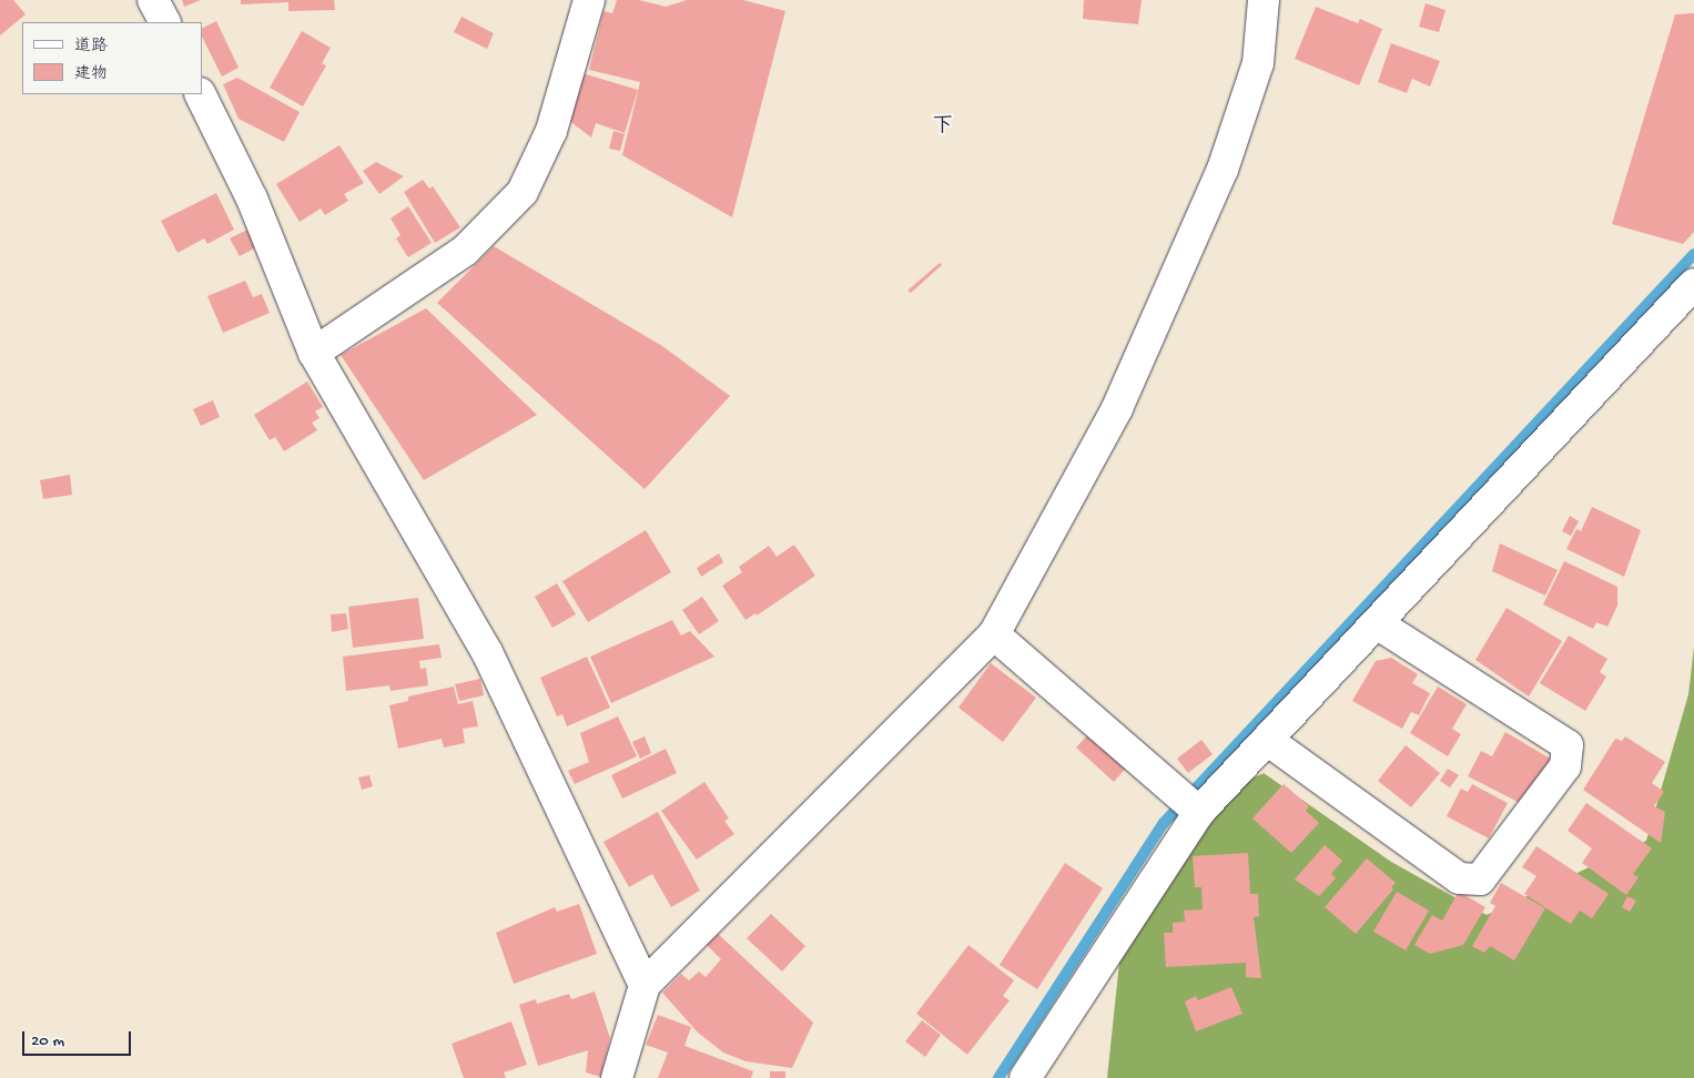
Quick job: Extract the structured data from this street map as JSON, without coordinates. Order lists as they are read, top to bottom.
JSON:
{
  "districts": ["下"],
  "legend": ["道路", "建物"],
  "scale_bar": "20 m"
}
